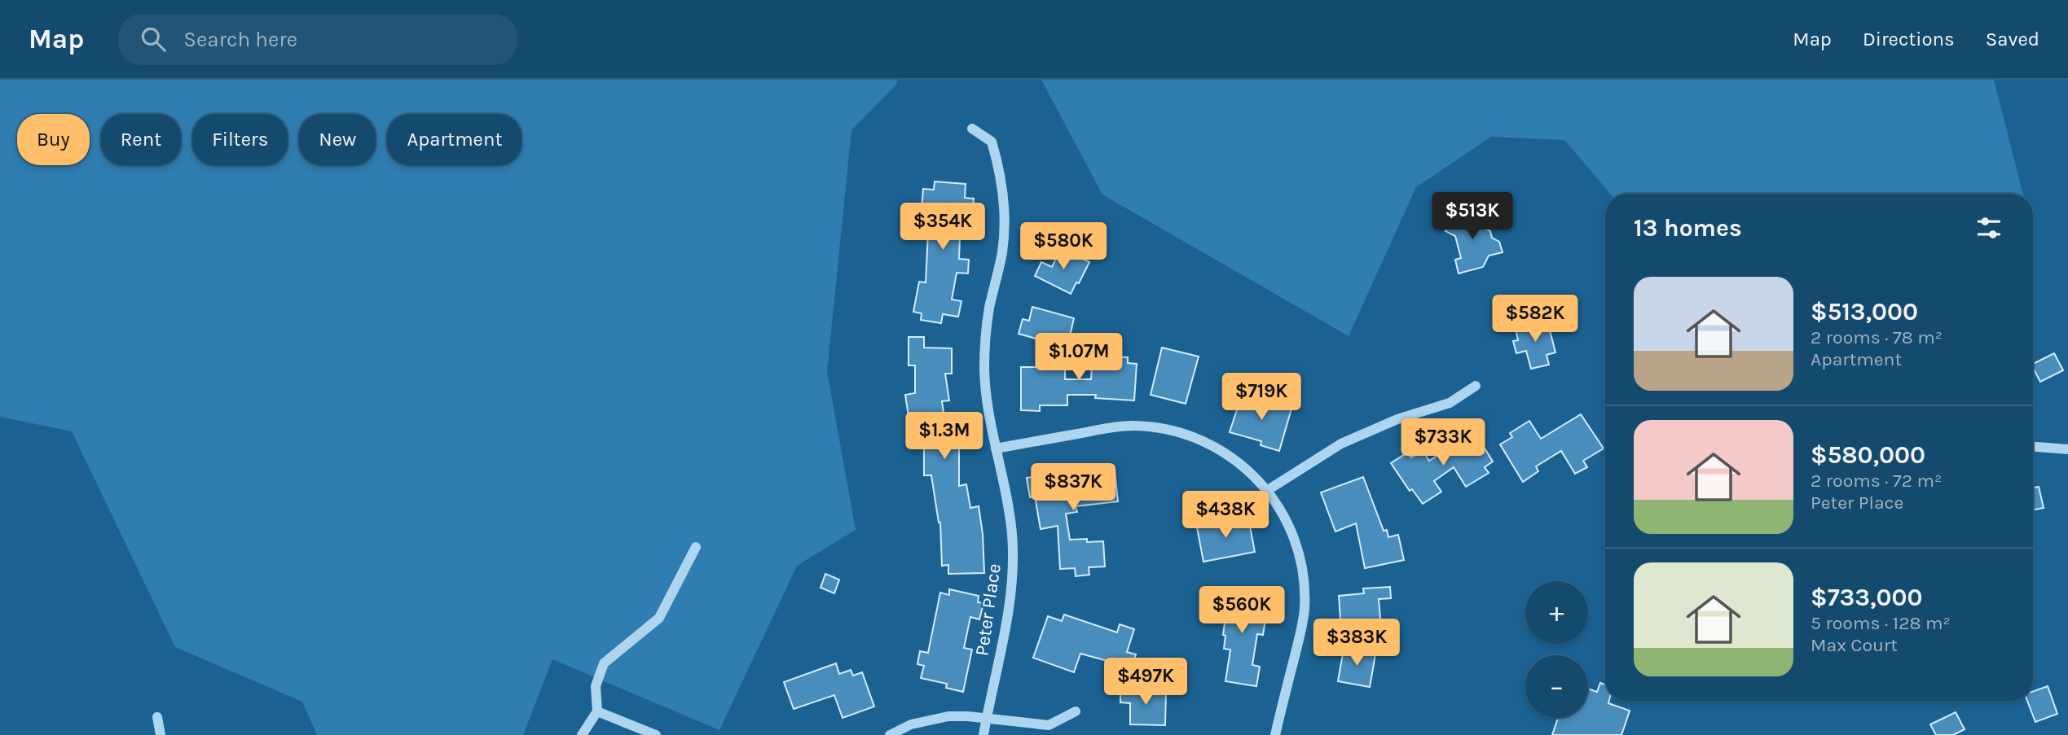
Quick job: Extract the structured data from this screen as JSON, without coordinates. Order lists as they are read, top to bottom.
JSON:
{
  "streets": {
    "street": ["Peter Place"]
  },
  "page": {
    "header": "Map",
    "search": "Search here",
    "nav": ["Map", "Directions", "Saved"],
    "chip": [
      "Buy",
      "Rent",
      "Filters",
      "New",
      "Apartment"
    ],
    "price": [
      "$513K",
      "$354K",
      "$580K",
      "$582K",
      "$1.07M",
      "$719K",
      "$1.3M",
      "$733K",
      "$837K",
      "$438K",
      "$560K",
      "$383K",
      "$497K"
    ],
    "heading": "13 homes",
    "list": [
      {
        "name": "$513,000",
        "note": "2 rooms · 78 m² · Apartment"
      },
      {
        "name": "$580,000",
        "note": "2 rooms · 72 m² · Peter Place"
      },
      {
        "name": "$733,000",
        "note": "5 rooms · 128 m² · Max Court"
      }
    ],
    "map_buttons": ["+", "−"]
  }
}
